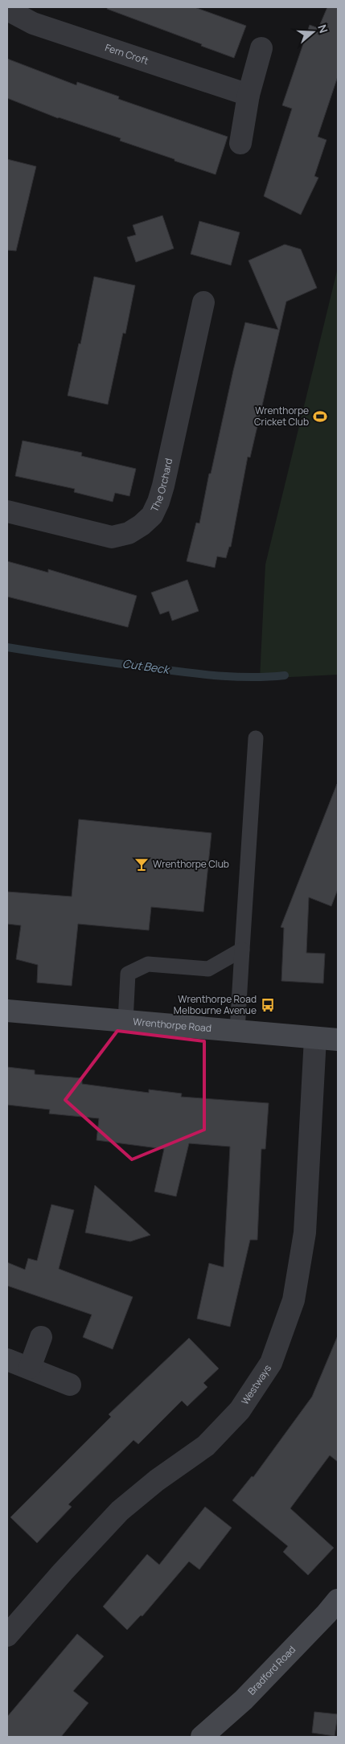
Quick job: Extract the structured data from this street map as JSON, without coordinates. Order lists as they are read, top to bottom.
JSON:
{
  "streets": {
    "street": [
      "Fern Croft",
      "The Orchard",
      "Wrenthorpe Road",
      "Westways",
      "Bradford Road"
    ]
  },
  "crossings": [
    ["Wrenthorpe Road", "Westways"]
  ],
  "water": ["Cut Beck"],
  "places": {
    "sports": ["Wrenthorpe Cricket Club"],
    "bar": ["Wrenthorpe Club"],
    "bus stop": ["Wrenthorpe Road Melbourne Avenue"]
  },
  "north": "right"
}
